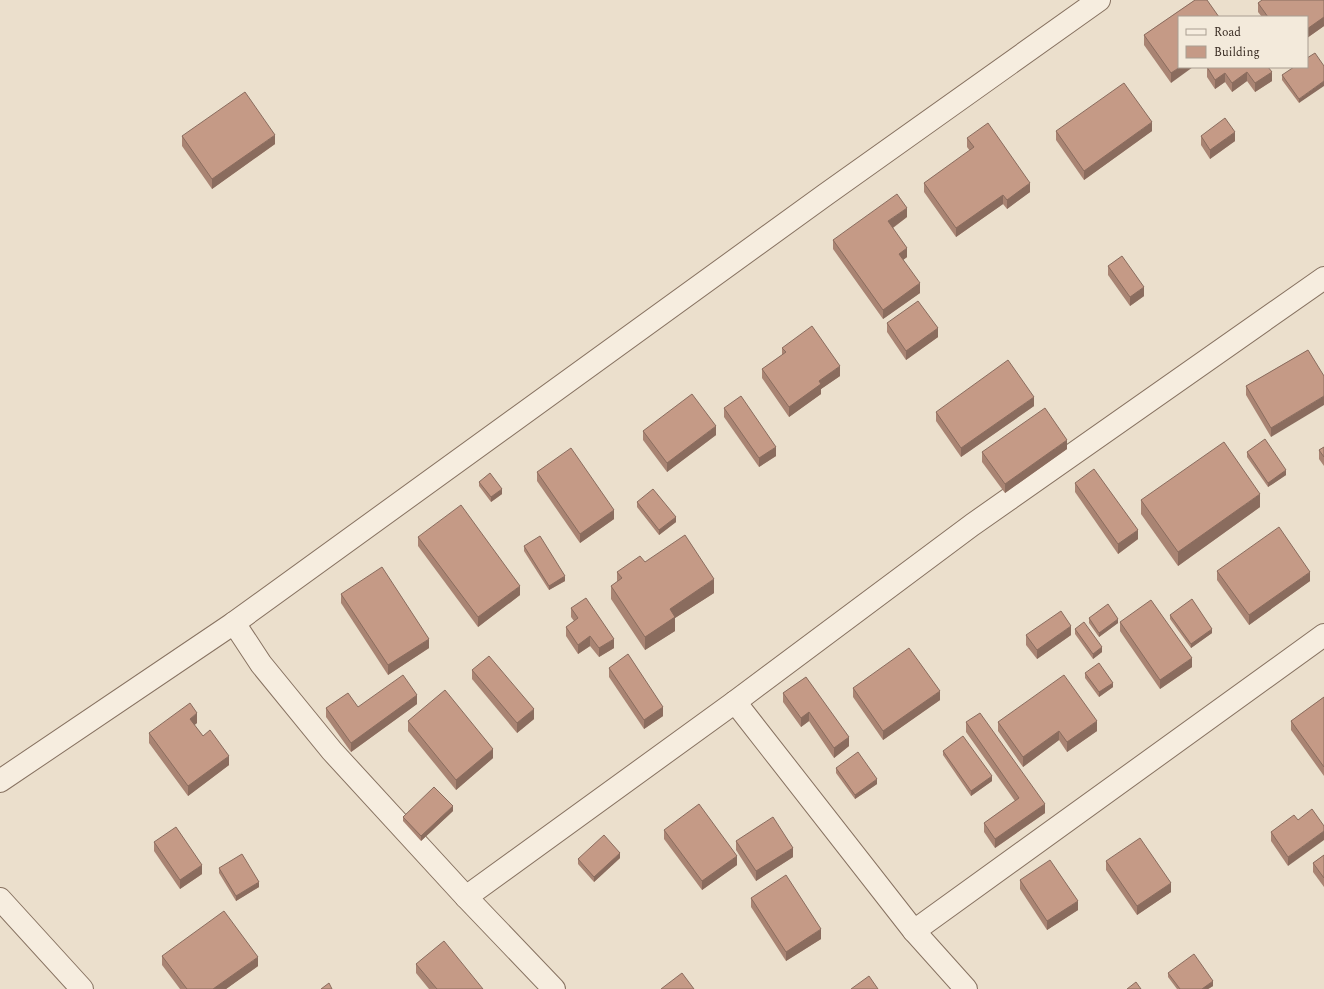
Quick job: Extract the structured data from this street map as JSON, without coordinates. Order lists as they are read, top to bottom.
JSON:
{
  "legend": ["Road", "Building"]
}
